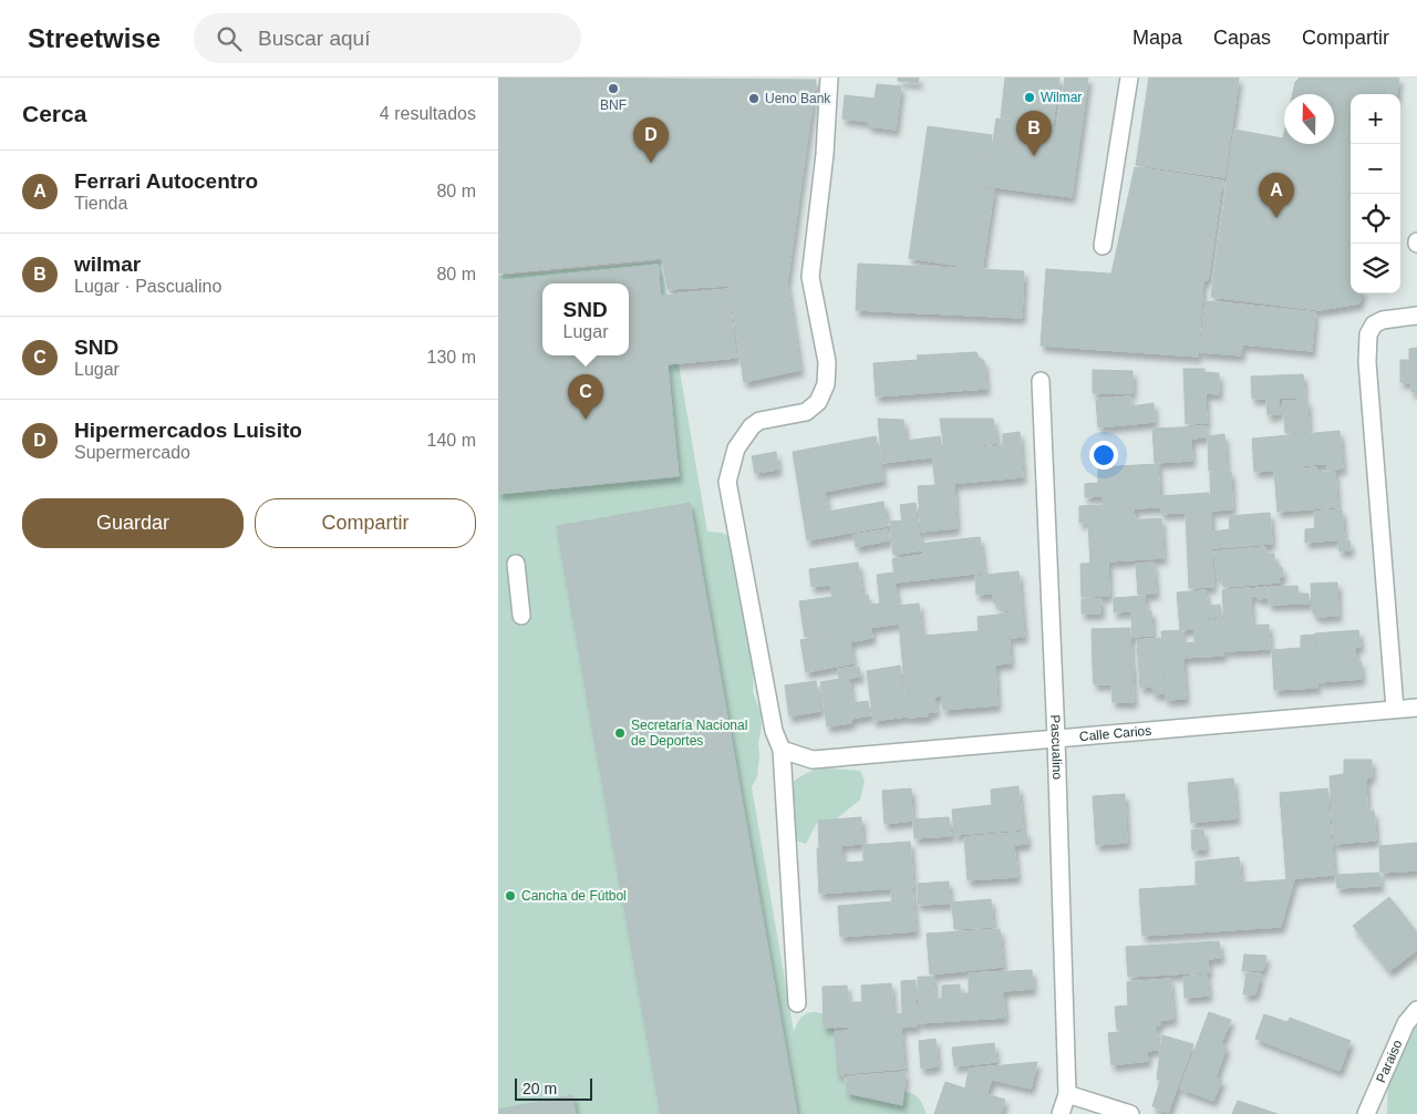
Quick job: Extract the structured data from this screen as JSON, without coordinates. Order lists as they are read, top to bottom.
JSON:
{
  "streets": {
    "street": ["Calle Carios", "Pascualino", "Paraiso"]
  },
  "crossings": [
    ["Calle Carios", "Pascualino"]
  ],
  "places": [
    "BNF",
    "Wilmar",
    "Ueno Bank",
    "Secretaría Nacional de Deportes",
    "Cancha de Fútbol"
  ],
  "scale_bar": "20 m",
  "north": "top",
  "page": {
    "header": "Streetwise",
    "search": "Buscar aquí",
    "nav": ["Mapa", "Capas", "Compartir"],
    "heading": ["Cerca", "4 resultados"],
    "map_buttons": ["+", "−"],
    "pins": [
      "B",
      "D",
      "A",
      "C"
    ],
    "list": [
      {
        "mark": "A",
        "name": "Ferrari Autocentro",
        "note": "Tienda",
        "value": "80 m"
      },
      {
        "mark": "B",
        "name": "wilmar",
        "note": "Lugar · Pascualino",
        "value": "80 m"
      },
      {
        "mark": "C",
        "name": "SND",
        "note": "Lugar",
        "value": "130 m"
      },
      {
        "mark": "D",
        "name": "Hipermercados Luisito",
        "note": "Supermercado",
        "value": "140 m"
      }
    ],
    "popup": ["SND", "Lugar"],
    "buttons": ["Guardar", "Compartir"],
    "scale": "20 m"
  }
}
